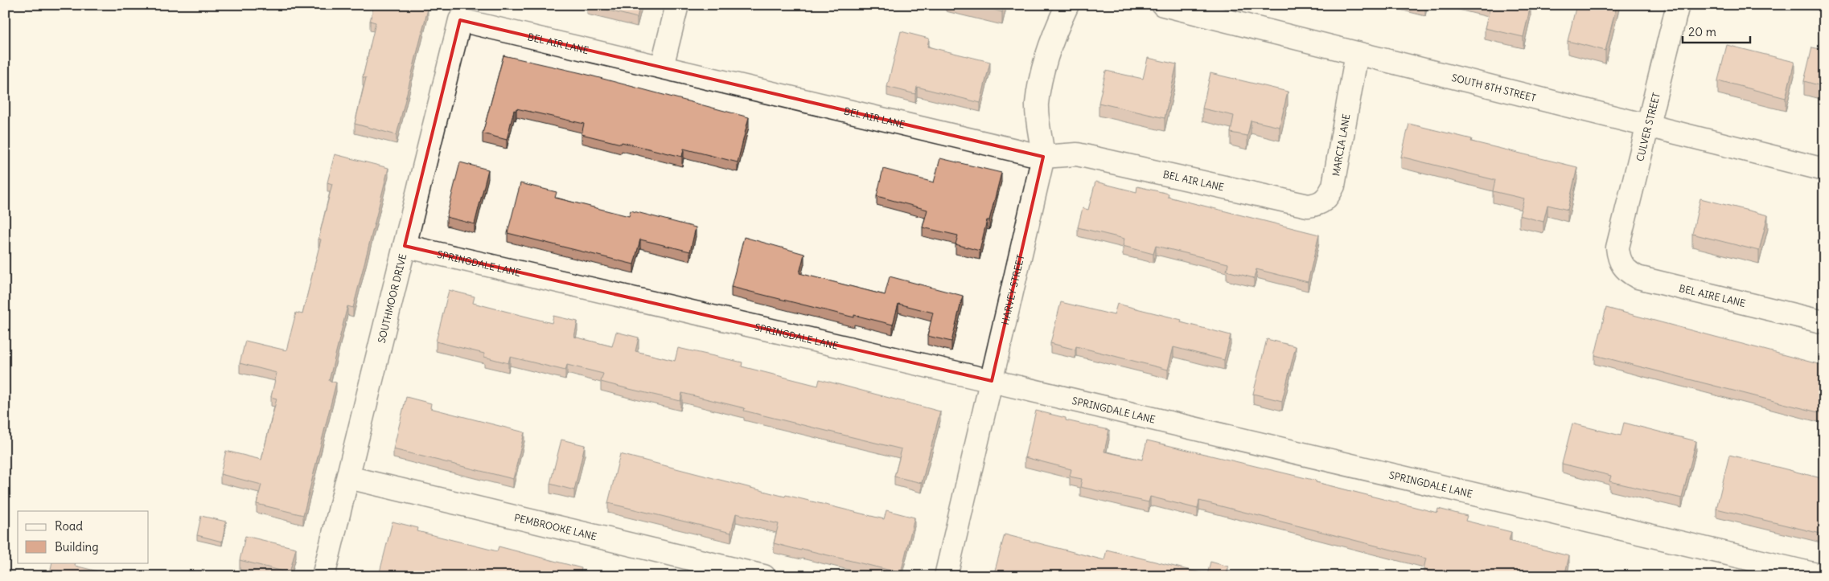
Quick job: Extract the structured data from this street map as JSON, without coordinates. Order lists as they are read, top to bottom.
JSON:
{
  "streets": {
    "street": [
      "BEL AIR LANE",
      "SOUTH 8TH STREET",
      "CULVER STREET",
      "MARCIA LANE",
      "SPRINGDALE LANE",
      "HARVEY STREET",
      "BEL AIRE LANE",
      "SOUTHMOOR DRIVE",
      "PEMBROOKE LANE"
    ]
  },
  "crossings": [
    ["BEL AIR LANE", "MARCIA LANE"],
    ["BEL AIR LANE", "HARVEY STREET"],
    ["BEL AIR LANE", "SOUTHMOOR DRIVE"],
    ["SOUTH 8TH STREET", "CULVER STREET"],
    ["SOUTH 8TH STREET", "MARCIA LANE"],
    ["CULVER STREET", "BEL AIRE LANE"],
    ["SPRINGDALE LANE", "HARVEY STREET"],
    ["SPRINGDALE LANE", "SOUTHMOOR DRIVE"],
    ["SOUTHMOOR DRIVE", "PEMBROOKE LANE"]
  ],
  "legend": ["Road", "Building"],
  "scale_bar": "20 m"
}
